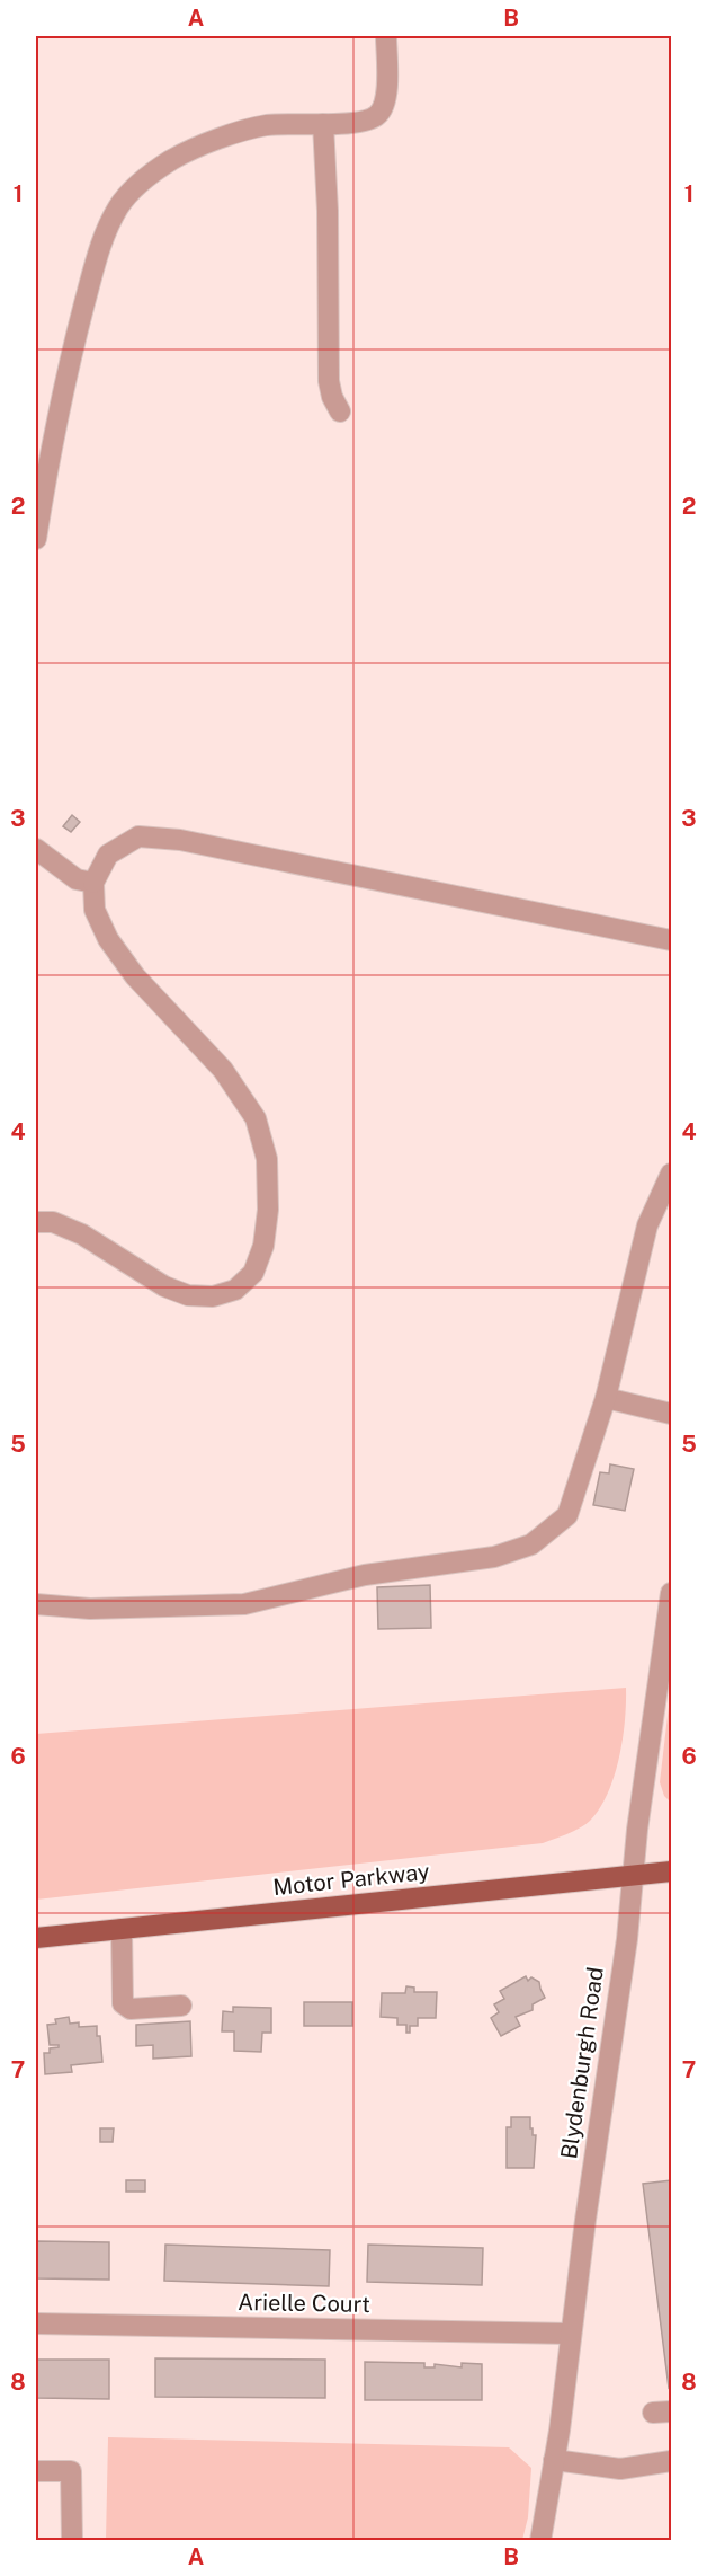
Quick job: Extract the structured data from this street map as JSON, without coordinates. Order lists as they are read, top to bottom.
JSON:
{
  "streets": {
    "main road": ["Motor Parkway"],
    "street": ["Blydenburgh Road", "Arielle Court"]
  },
  "crossings": [
    ["Motor Parkway", "Blydenburgh Road"],
    ["Blydenburgh Road", "Arielle Court"]
  ],
  "grid": {
    "columns": ["A", "B"],
    "rows": [
      "1",
      "2",
      "3",
      "4",
      "5",
      "6",
      "7",
      "8"
    ]
  }
}
